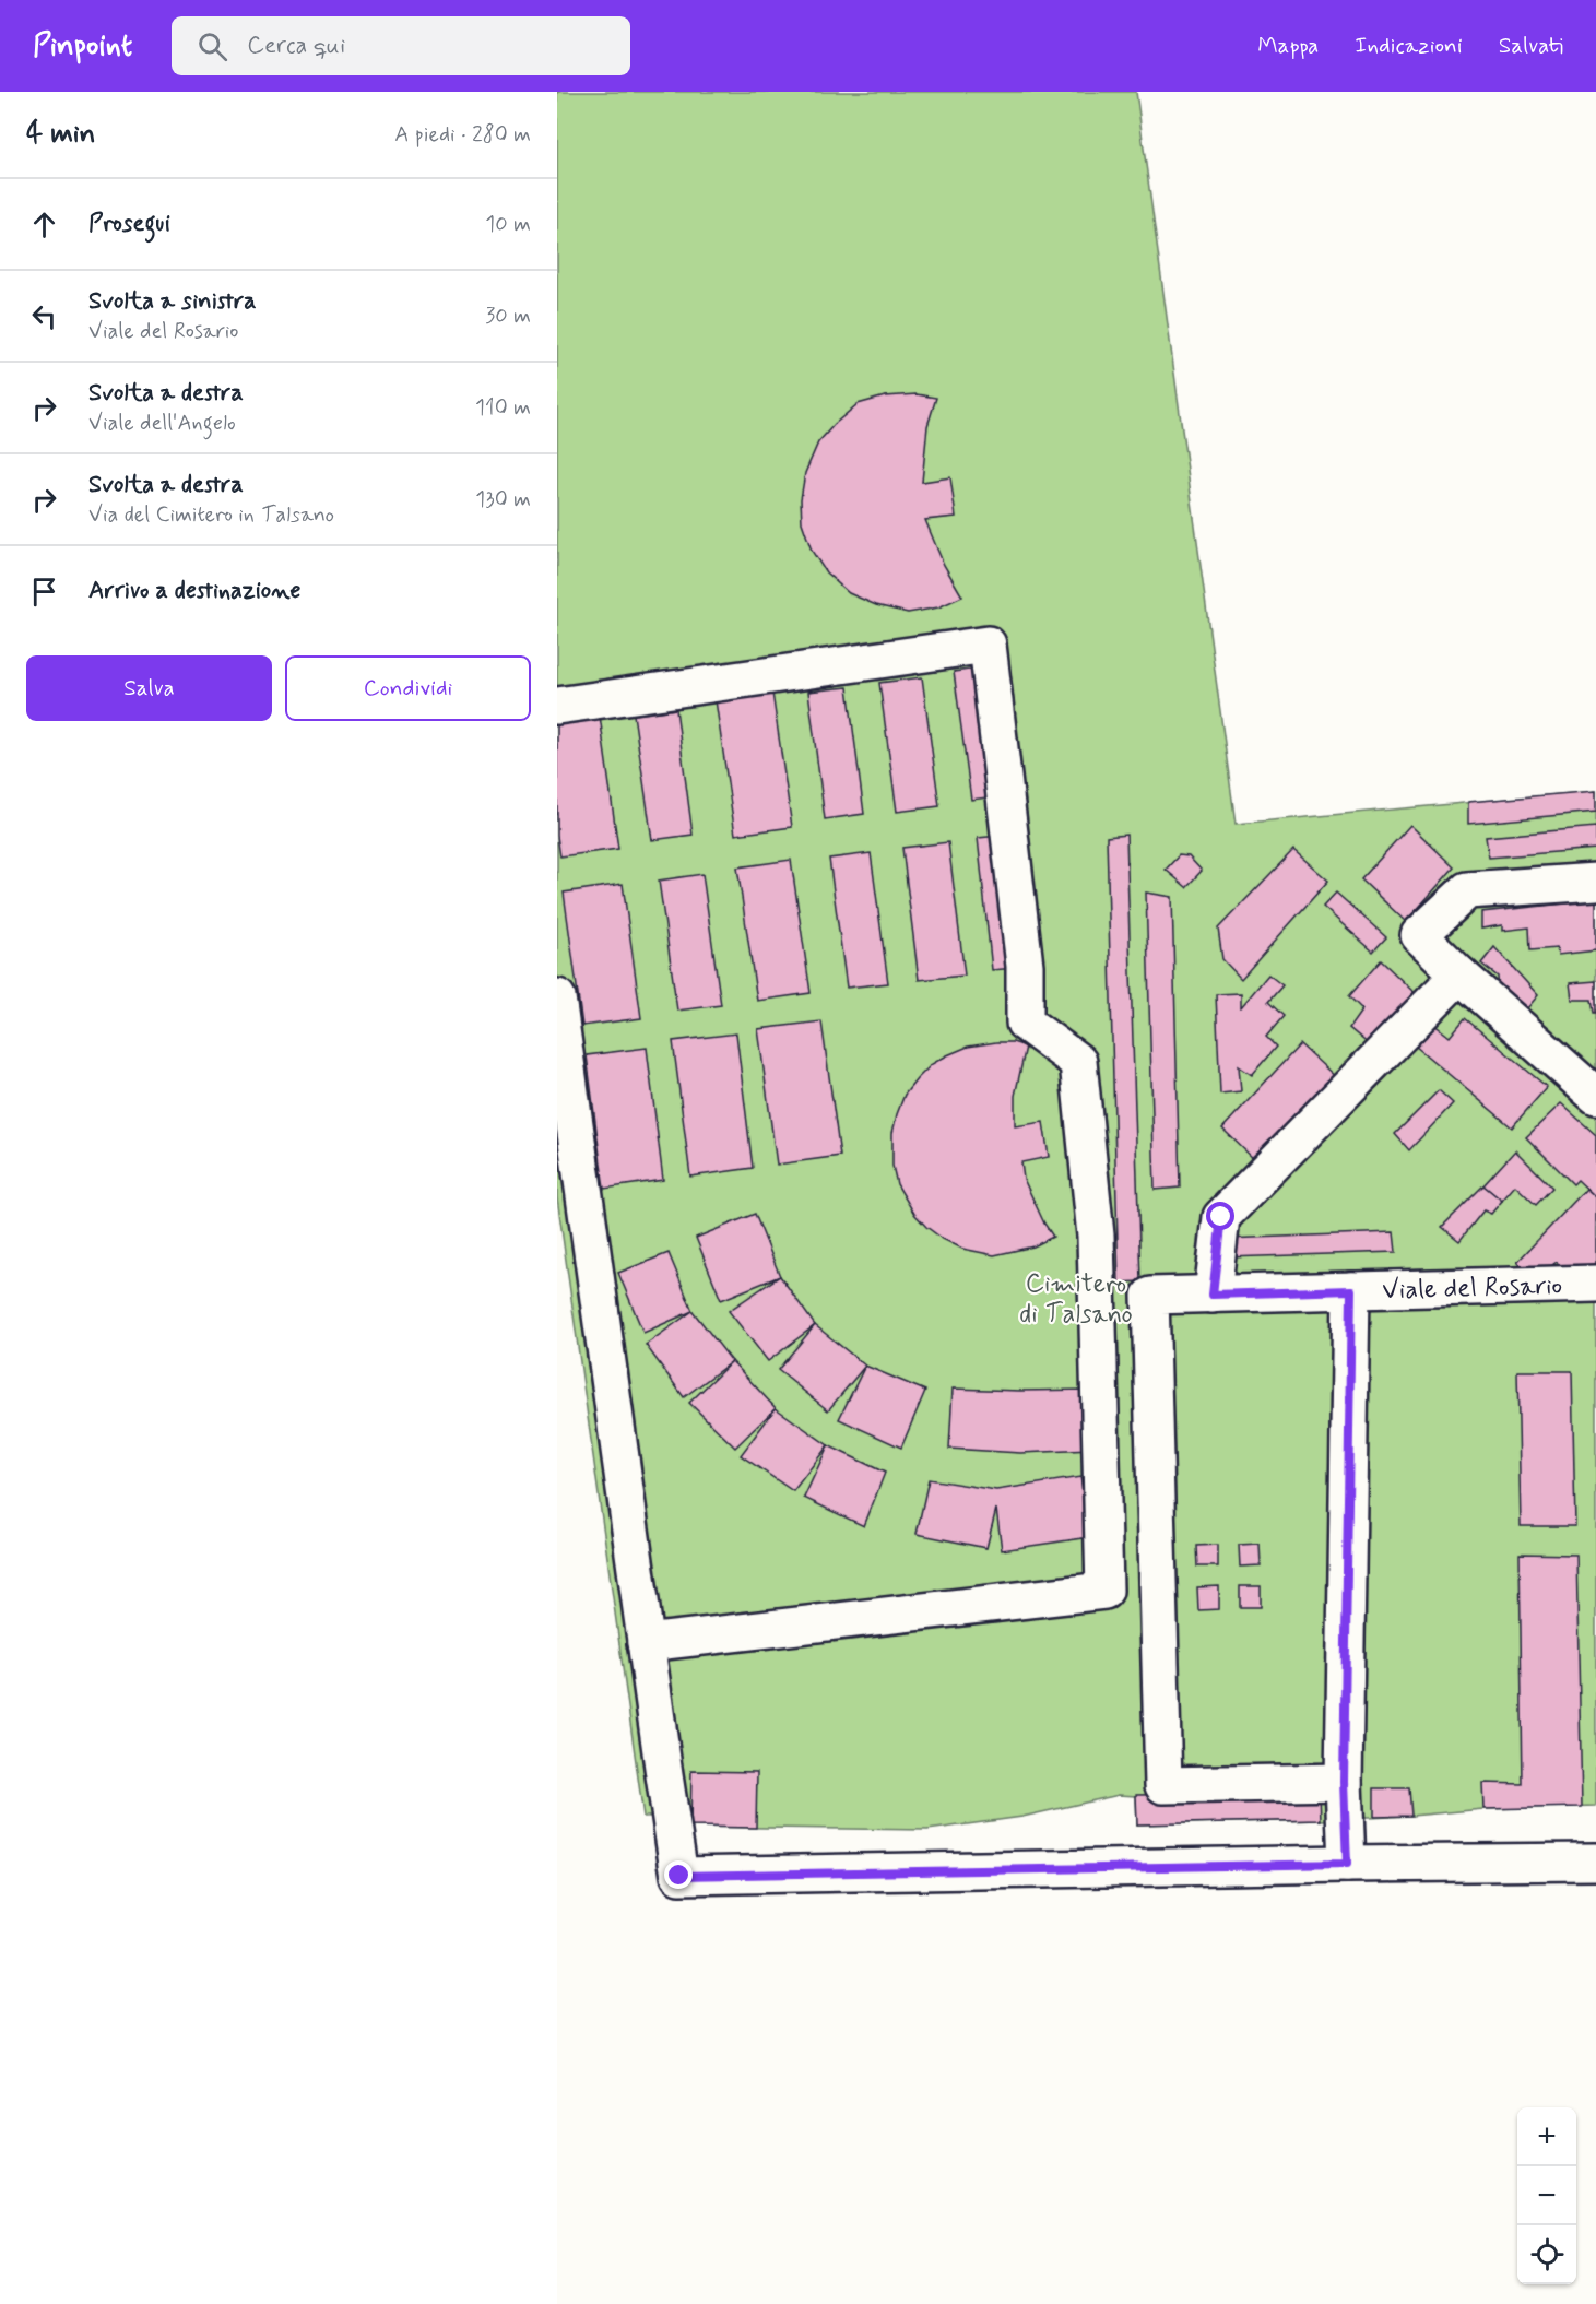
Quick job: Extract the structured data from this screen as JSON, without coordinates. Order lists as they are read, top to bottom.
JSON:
{
  "streets": {
    "street": ["Viale del Rosario"]
  },
  "parks": ["Cimitero di Talsano"],
  "page": {
    "header": "Pinpoint",
    "search": "Cerca qui",
    "nav": ["Mappa", "Indicazioni", "Salvati"],
    "heading": ["4 min", "A piedi · 280 m"],
    "list": [
      ["Prosegui", "10 m"],
      ["Svolta a sinistra", "Viale del Rosario", "30 m"],
      ["Svolta a destra", "Viale dell'Angelo", "110 m"],
      ["Svolta a destra", "Via del Cimitero in Talsano", "130 m"],
      "Arrivo a destinazione"
    ],
    "buttons": ["Salva", "Condividi"],
    "map_buttons": ["+", "−"]
  }
}
